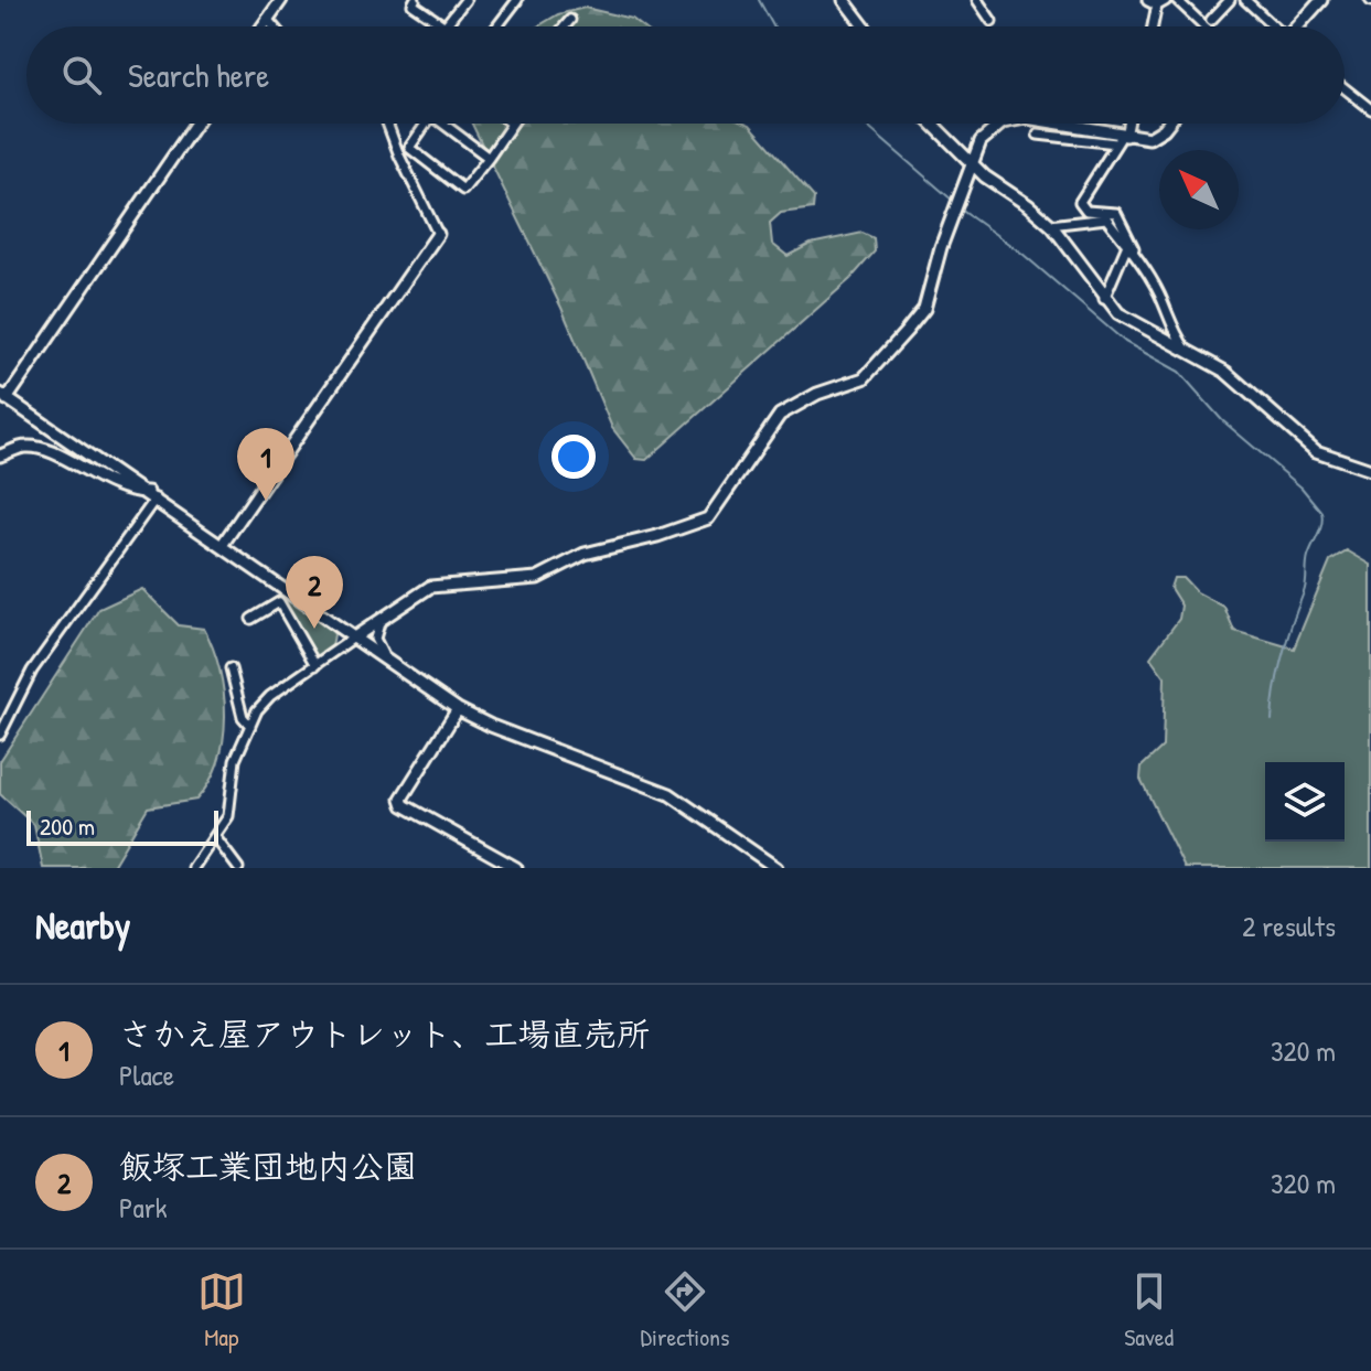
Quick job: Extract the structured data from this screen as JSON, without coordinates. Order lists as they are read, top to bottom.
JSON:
{
  "scale_bar": "200 m",
  "north": "top left",
  "page": {
    "search": "Search here",
    "pins": ["1", "2"],
    "scale": "200 m",
    "heading": ["Nearby", "2 results"],
    "list": [
      {
        "mark": "1",
        "name": "さかえ屋アウトレット、工場直売所",
        "note": "Place",
        "value": "320 m"
      },
      {
        "mark": "2",
        "name": "飯塚工業団地内公園",
        "note": "Park",
        "value": "320 m"
      }
    ],
    "nav": ["Map", "Directions", "Saved"]
  }
}
